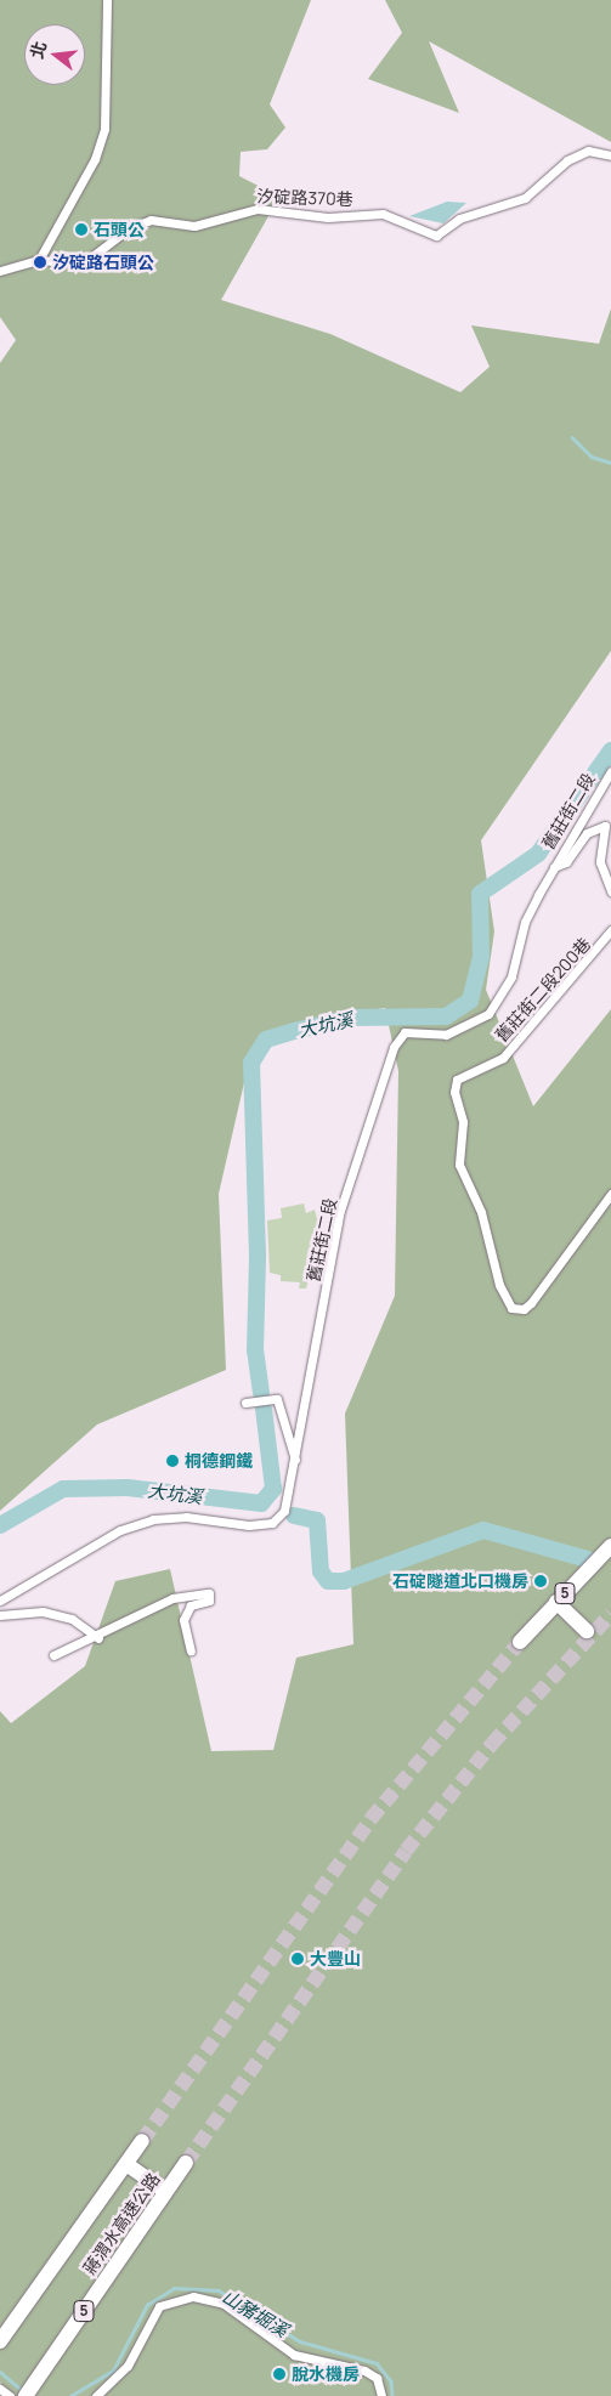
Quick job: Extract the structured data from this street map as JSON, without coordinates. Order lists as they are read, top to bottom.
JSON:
{
  "streets": {
    "highway": ["5", "蔣渭水高速公路"],
    "street": ["汐碇路370巷", "舊莊街二段", "舊莊街二段200巷"]
  },
  "water": ["大坑溪", "山豬堀溪"],
  "places": [
    "石頭公",
    "汐碇路石頭公",
    "桐德鋼鐵",
    "石碇隧道北口機房",
    "大豐山",
    "脫水機房"
  ],
  "north": "left"
}
